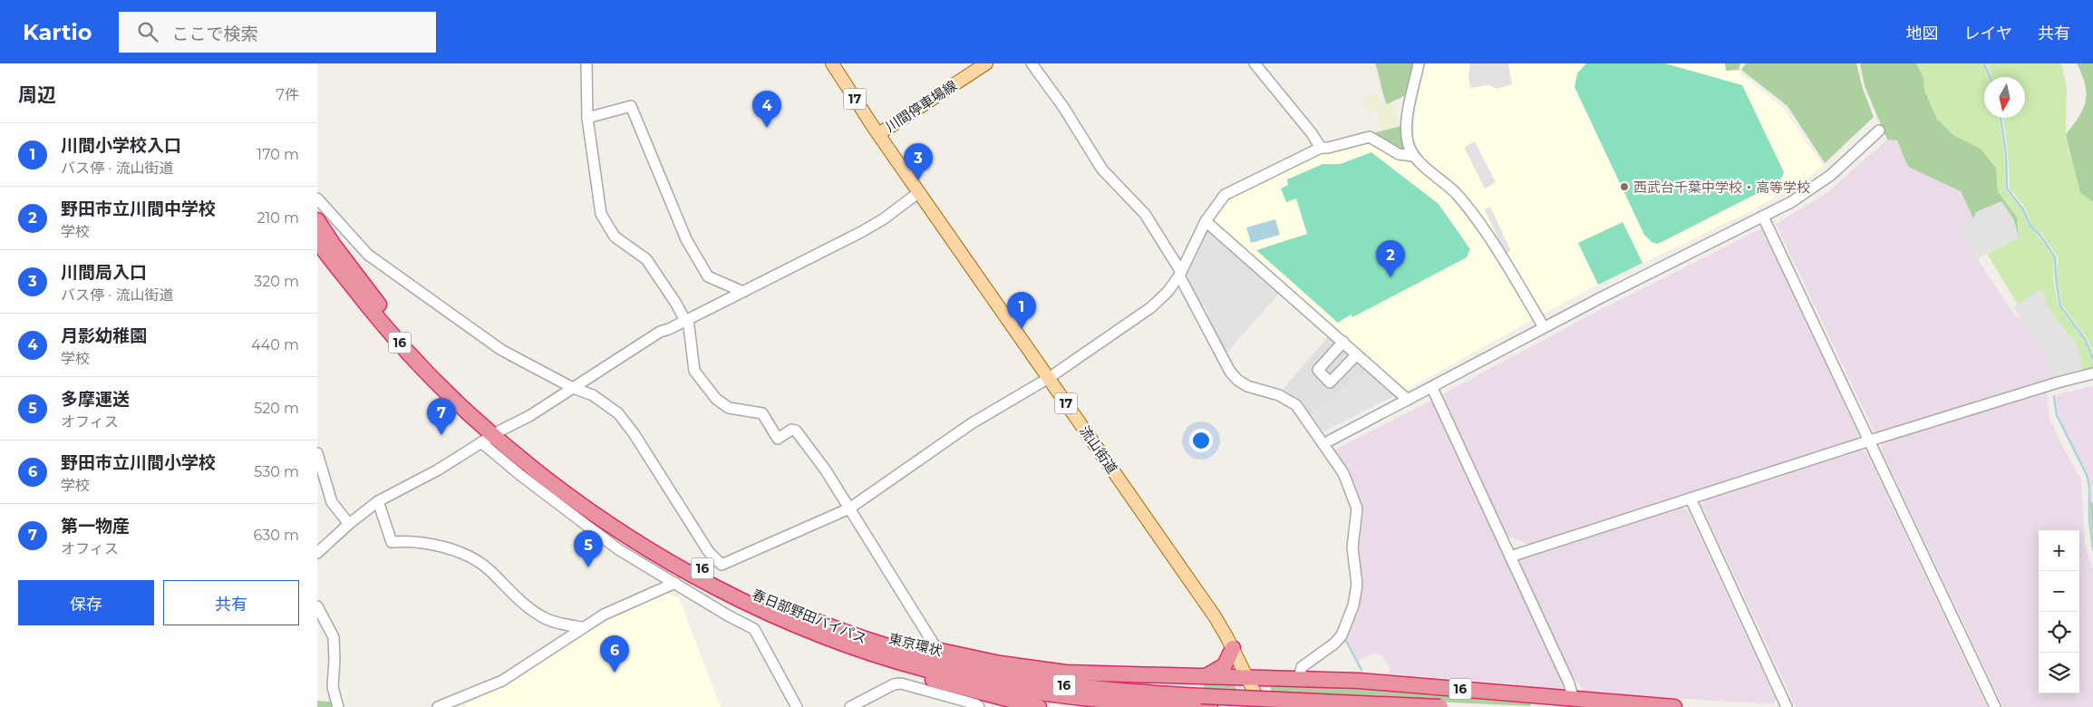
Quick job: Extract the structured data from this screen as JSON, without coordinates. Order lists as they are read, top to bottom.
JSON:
{
  "streets": {
    "highway": ["16", "春日部野田バイパス", "東京環状"],
    "main road": ["17", "川間停車場線", "流山街道"]
  },
  "crossings": [
    ["川間停車場線", "流山街道"],
    ["16", "流山街道"],
    ["16", "春日部野田バイパス"],
    ["16", "東京環状"],
    ["春日部野田バイパス", "東京環状"]
  ],
  "places": ["西武台千葉中学校・高等学校"],
  "north": "bottom",
  "page": {
    "header": "Kartio",
    "search": "ここで検索",
    "nav": ["地図", "レイヤ", "共有"],
    "heading": ["周辺", "7件"],
    "pins": [
      "4",
      "3",
      "2",
      "1",
      "7",
      "5",
      "6"
    ],
    "list": [
      {
        "mark": "1",
        "name": "川間小学校入口",
        "note": "バス停 · 流山街道",
        "value": "170 m"
      },
      {
        "mark": "2",
        "name": "野田市立川間中学校",
        "note": "学校",
        "value": "210 m"
      },
      {
        "mark": "3",
        "name": "川間局入口",
        "note": "バス停 · 流山街道",
        "value": "320 m"
      },
      {
        "mark": "4",
        "name": "月影幼稚園",
        "note": "学校",
        "value": "440 m"
      },
      {
        "mark": "5",
        "name": "多摩運送",
        "note": "オフィス",
        "value": "520 m"
      },
      {
        "mark": "6",
        "name": "野田市立川間小学校",
        "note": "学校",
        "value": "530 m"
      },
      {
        "mark": "7",
        "name": "第一物産",
        "note": "オフィス",
        "value": "630 m"
      }
    ],
    "map_buttons": ["+", "−"],
    "buttons": ["保存", "共有"]
  }
}
